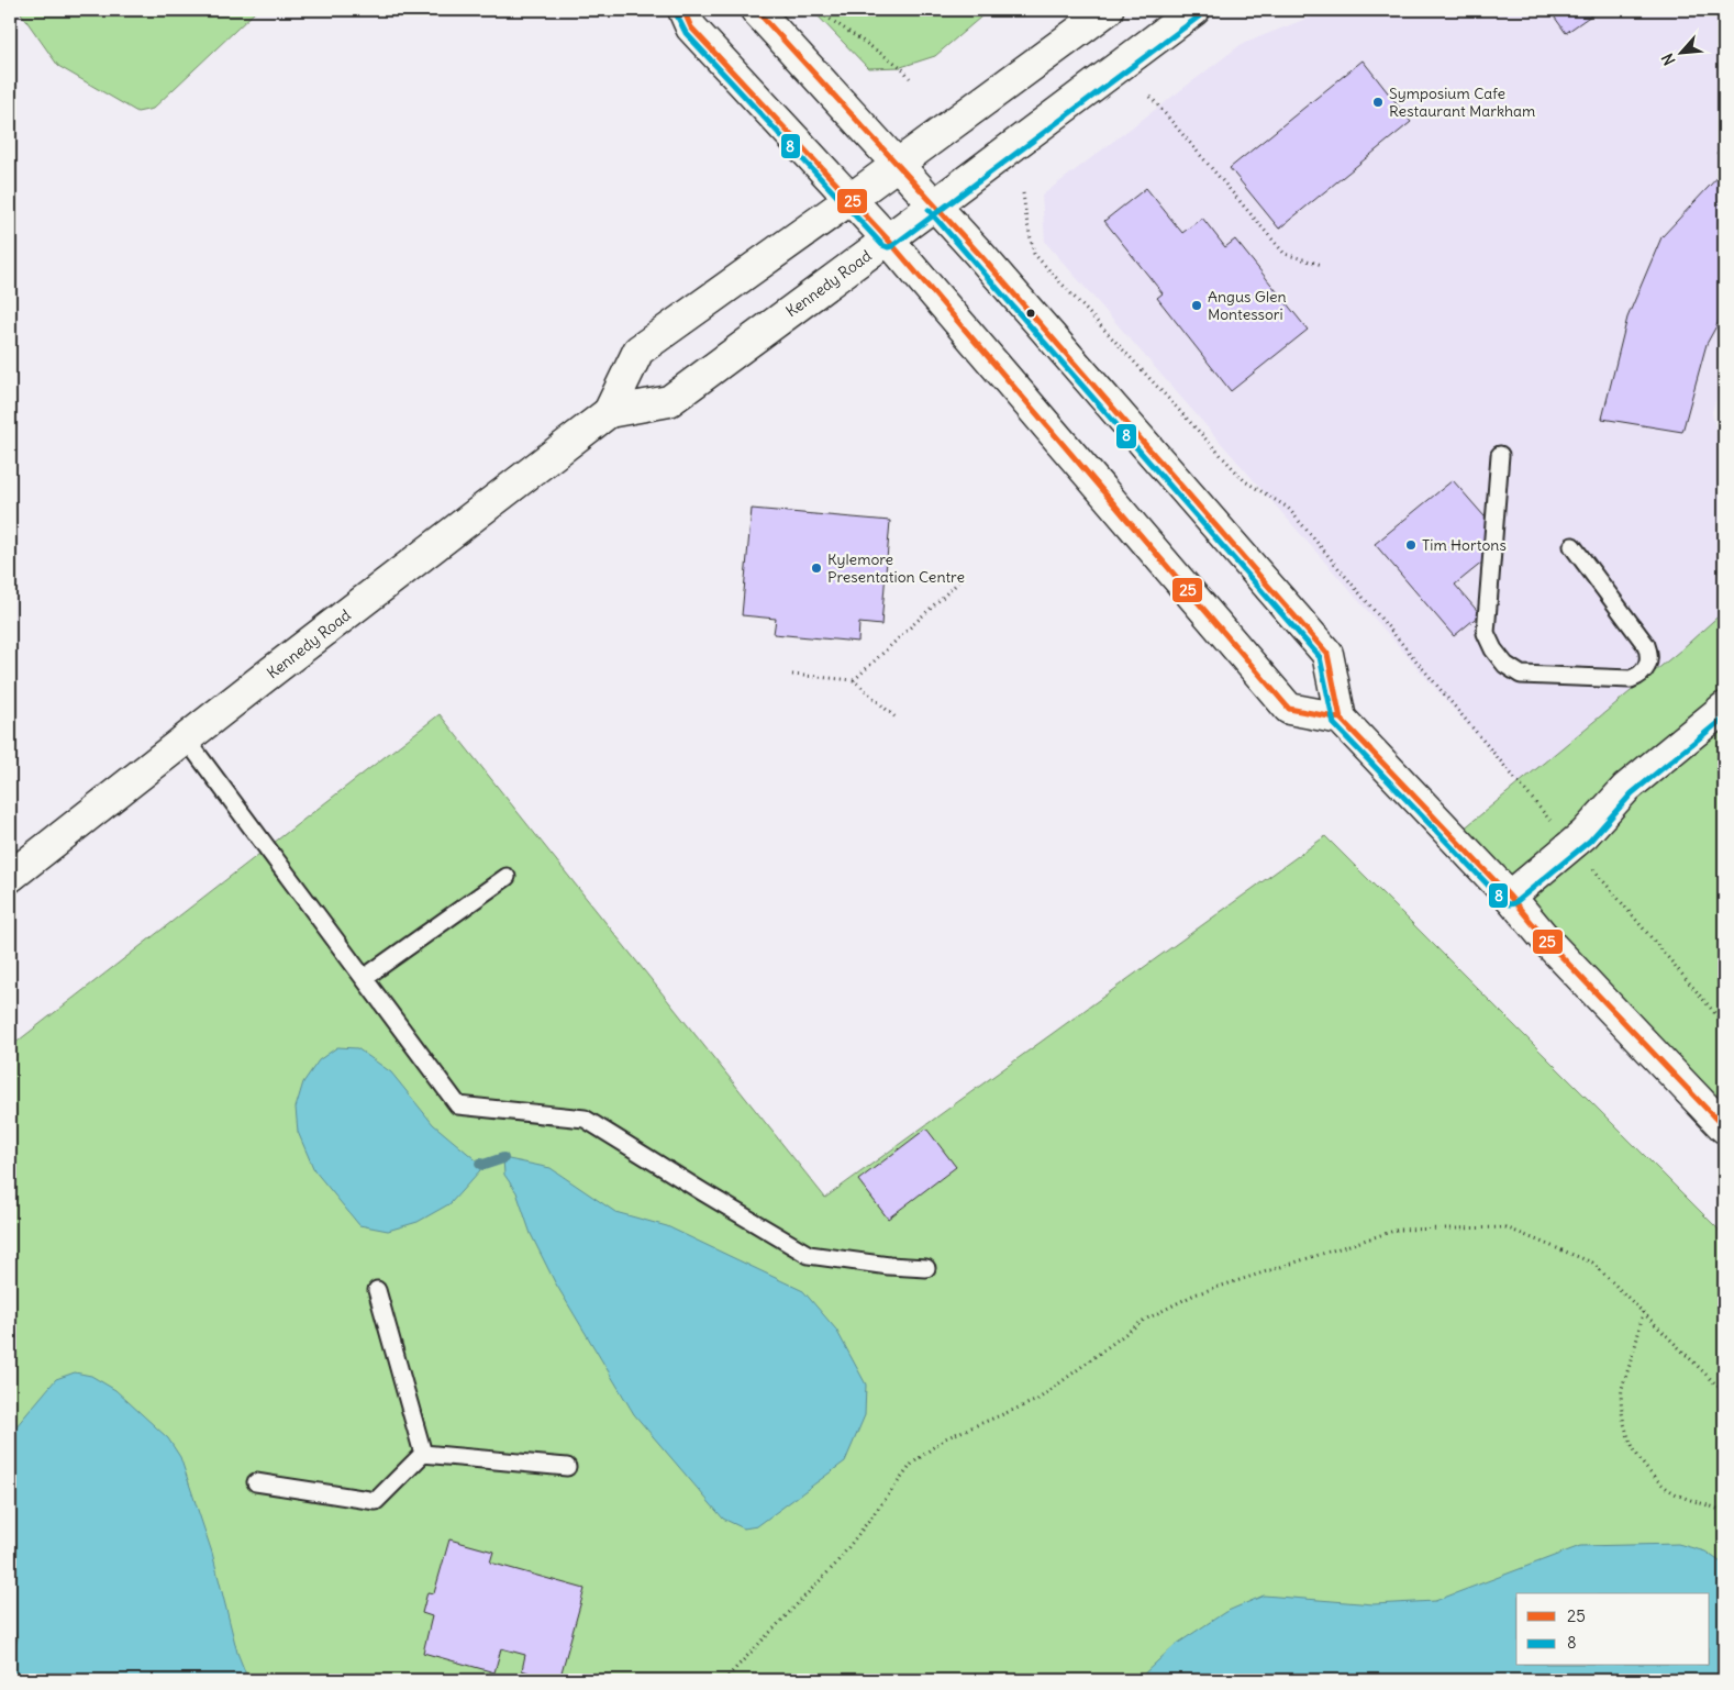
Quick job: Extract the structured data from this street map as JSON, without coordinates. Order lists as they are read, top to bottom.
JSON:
{
  "streets": {
    "main road": ["Kennedy Road"]
  },
  "places": [
    "Symposium Cafe Restaurant Markham",
    "Angus Glen Montessori",
    "Tim Hortons",
    "Kylemore Presentation Centre"
  ],
  "lines": ["transit line 25", "transit line 8"],
  "legend": ["25", "8"],
  "north": "bottom left"
}
